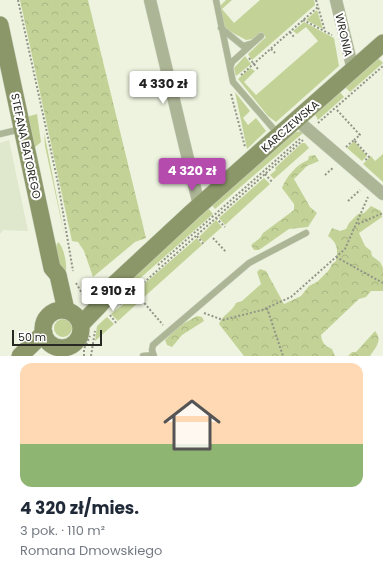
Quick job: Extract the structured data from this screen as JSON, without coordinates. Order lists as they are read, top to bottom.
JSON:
{
  "streets": {
    "main road": ["KARCZEWSKA", "STEFANA BATOREGO"],
    "street": ["WRONIA"]
  },
  "crossings": [
    ["WRONIA", "KARCZEWSKA"],
    ["KARCZEWSKA", "STEFANA BATOREGO"]
  ],
  "scale_bar": "50 m",
  "page": {
    "price": ["4 330 zł", "4 320 zł", "2 910 zł"],
    "scale": "50 m",
    "list": [
      {
        "name": "4 320 zł/mies.",
        "note": "3 pok. · 110 m² · Romana Dmowskiego"
      }
    ]
  }
}
